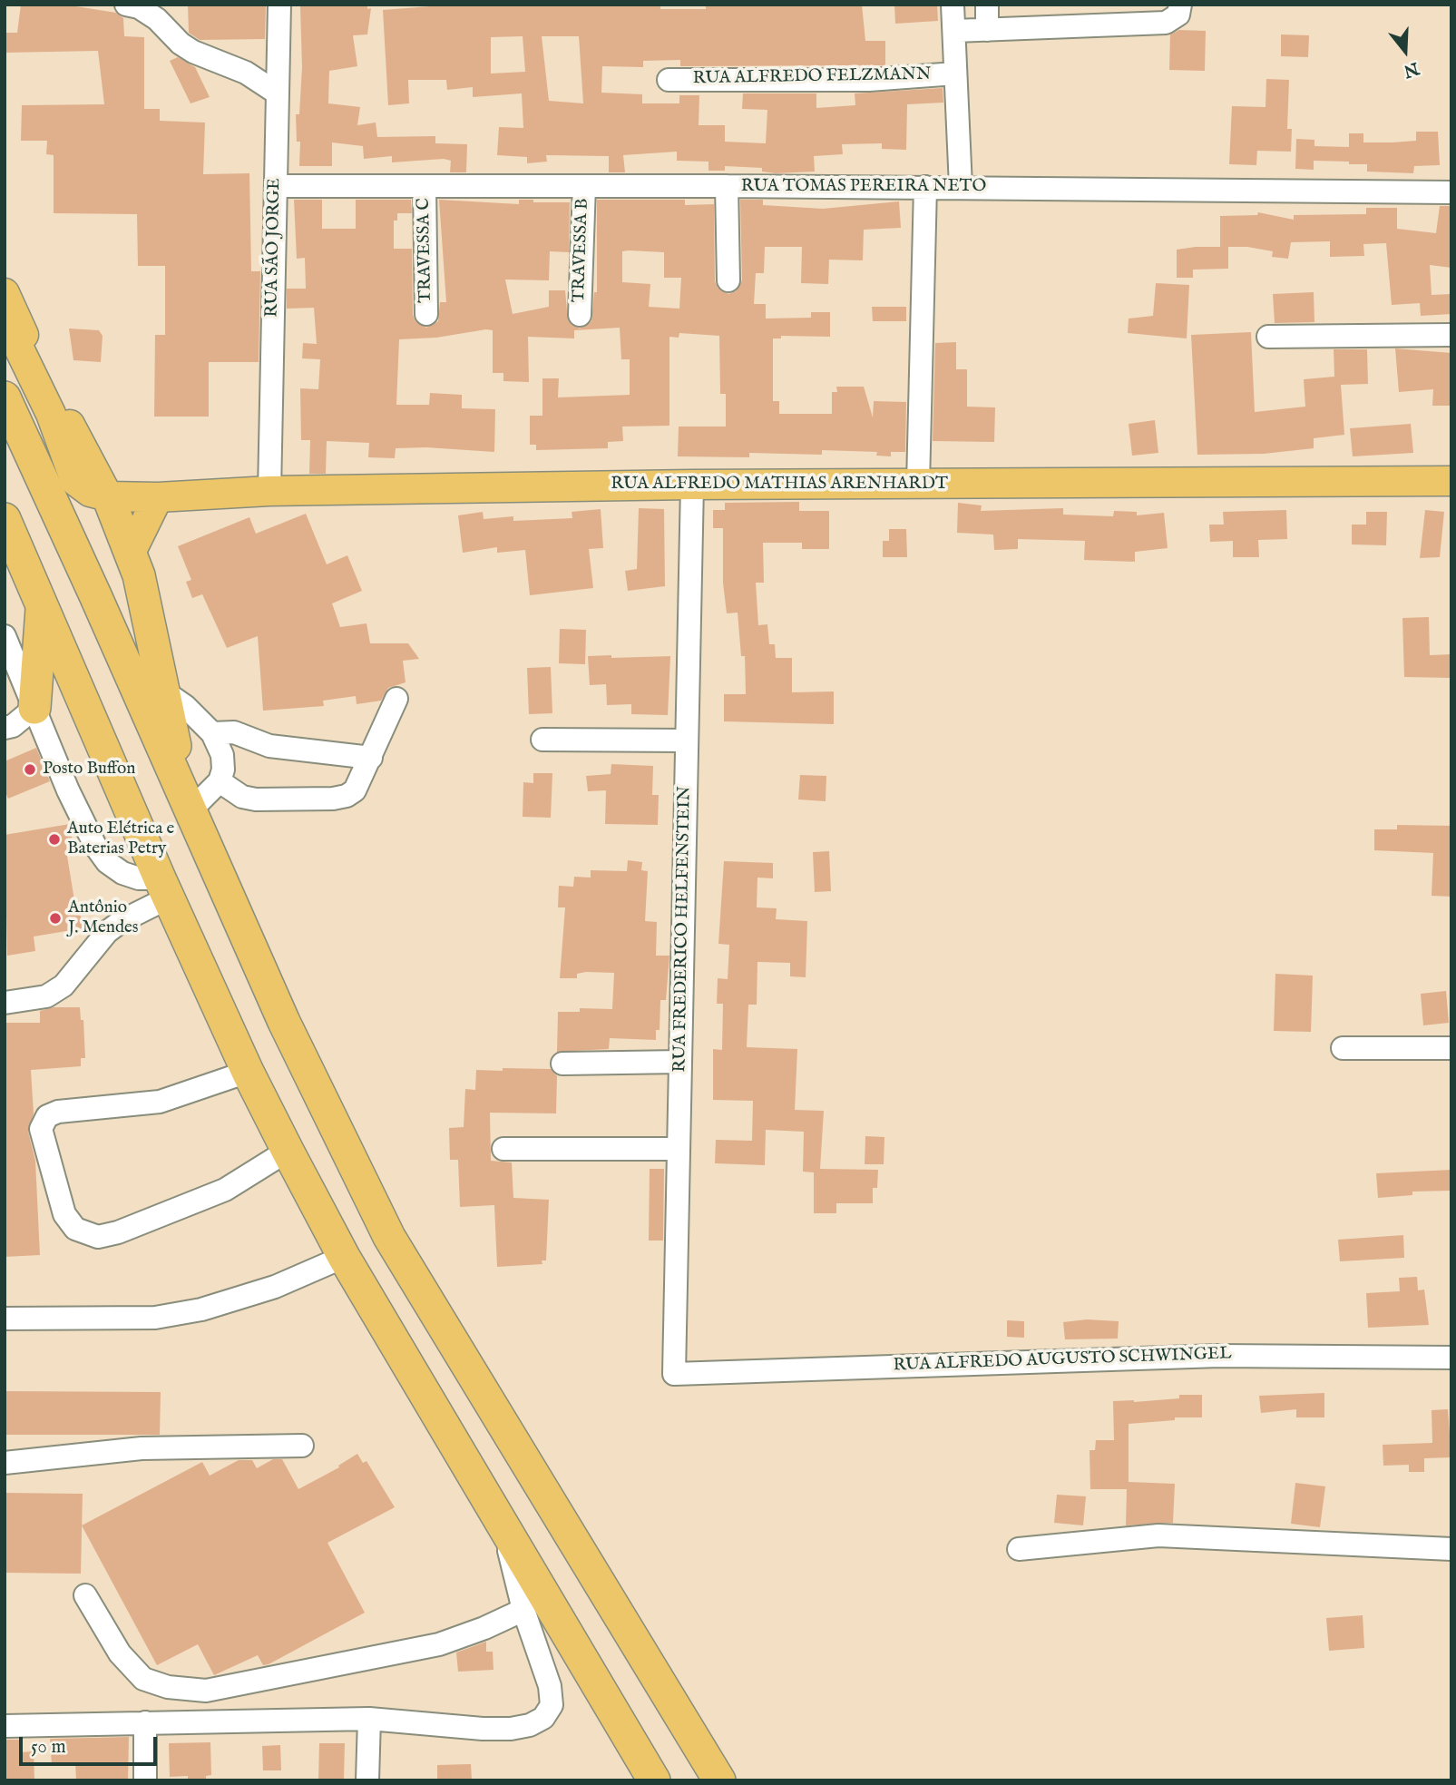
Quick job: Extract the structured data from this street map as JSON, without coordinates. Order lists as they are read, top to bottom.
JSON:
{
  "streets": {
    "main road": ["RUA ALFREDO MATHIAS ARENHARDT"],
    "street": [
      "RUA ALFREDO FELZMANN",
      "RUA TOMAS PEREIRA NETO",
      "RUA SÃO JORGE",
      "TRAVESSA C",
      "TRAVESSA B",
      "RUA FREDERICO HELFENSTEIN",
      "RUA ALFREDO AUGUSTO SCHWINGEL"
    ]
  },
  "crossings": [
    ["RUA TOMAS PEREIRA NETO", "RUA SÃO JORGE"],
    ["RUA TOMAS PEREIRA NETO", "TRAVESSA C"],
    ["RUA TOMAS PEREIRA NETO", "TRAVESSA B"],
    ["RUA SÃO JORGE", "RUA ALFREDO MATHIAS ARENHARDT"],
    ["RUA ALFREDO MATHIAS ARENHARDT", "RUA FREDERICO HELFENSTEIN"],
    ["RUA FREDERICO HELFENSTEIN", "RUA ALFREDO AUGUSTO SCHWINGEL"]
  ],
  "places": ["Posto Buffon", "Auto Elétrica e Baterias Petry", "Antônio J. Mendes"],
  "scale_bar": "50 m",
  "north": "bottom"
}
